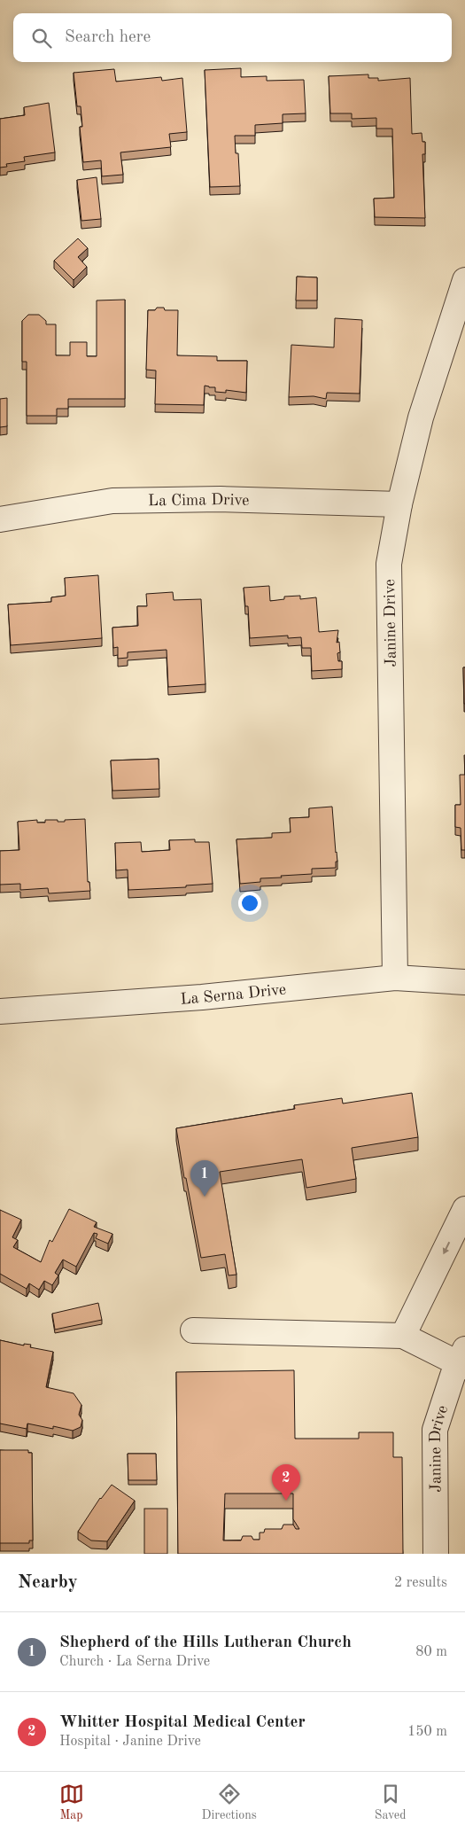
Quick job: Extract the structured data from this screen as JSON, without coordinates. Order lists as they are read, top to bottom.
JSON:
{
  "streets": {
    "street": ["La Cima Drive", "Janine Drive", "La Serna Drive"]
  },
  "crossings": [
    ["La Cima Drive", "Janine Drive"],
    ["Janine Drive", "La Serna Drive"]
  ],
  "page": {
    "search": "Search here",
    "pins": ["1", "2"],
    "heading": ["Nearby", "2 results"],
    "list": [
      {
        "mark": "1",
        "name": "Shepherd of the Hills Lutheran Church",
        "note": "Church · La Serna Drive",
        "value": "80 m"
      },
      {
        "mark": "2",
        "name": "Whitter Hospital Medical Center",
        "note": "Hospital · Janine Drive",
        "value": "150 m"
      }
    ],
    "nav": ["Map", "Directions", "Saved"]
  }
}
